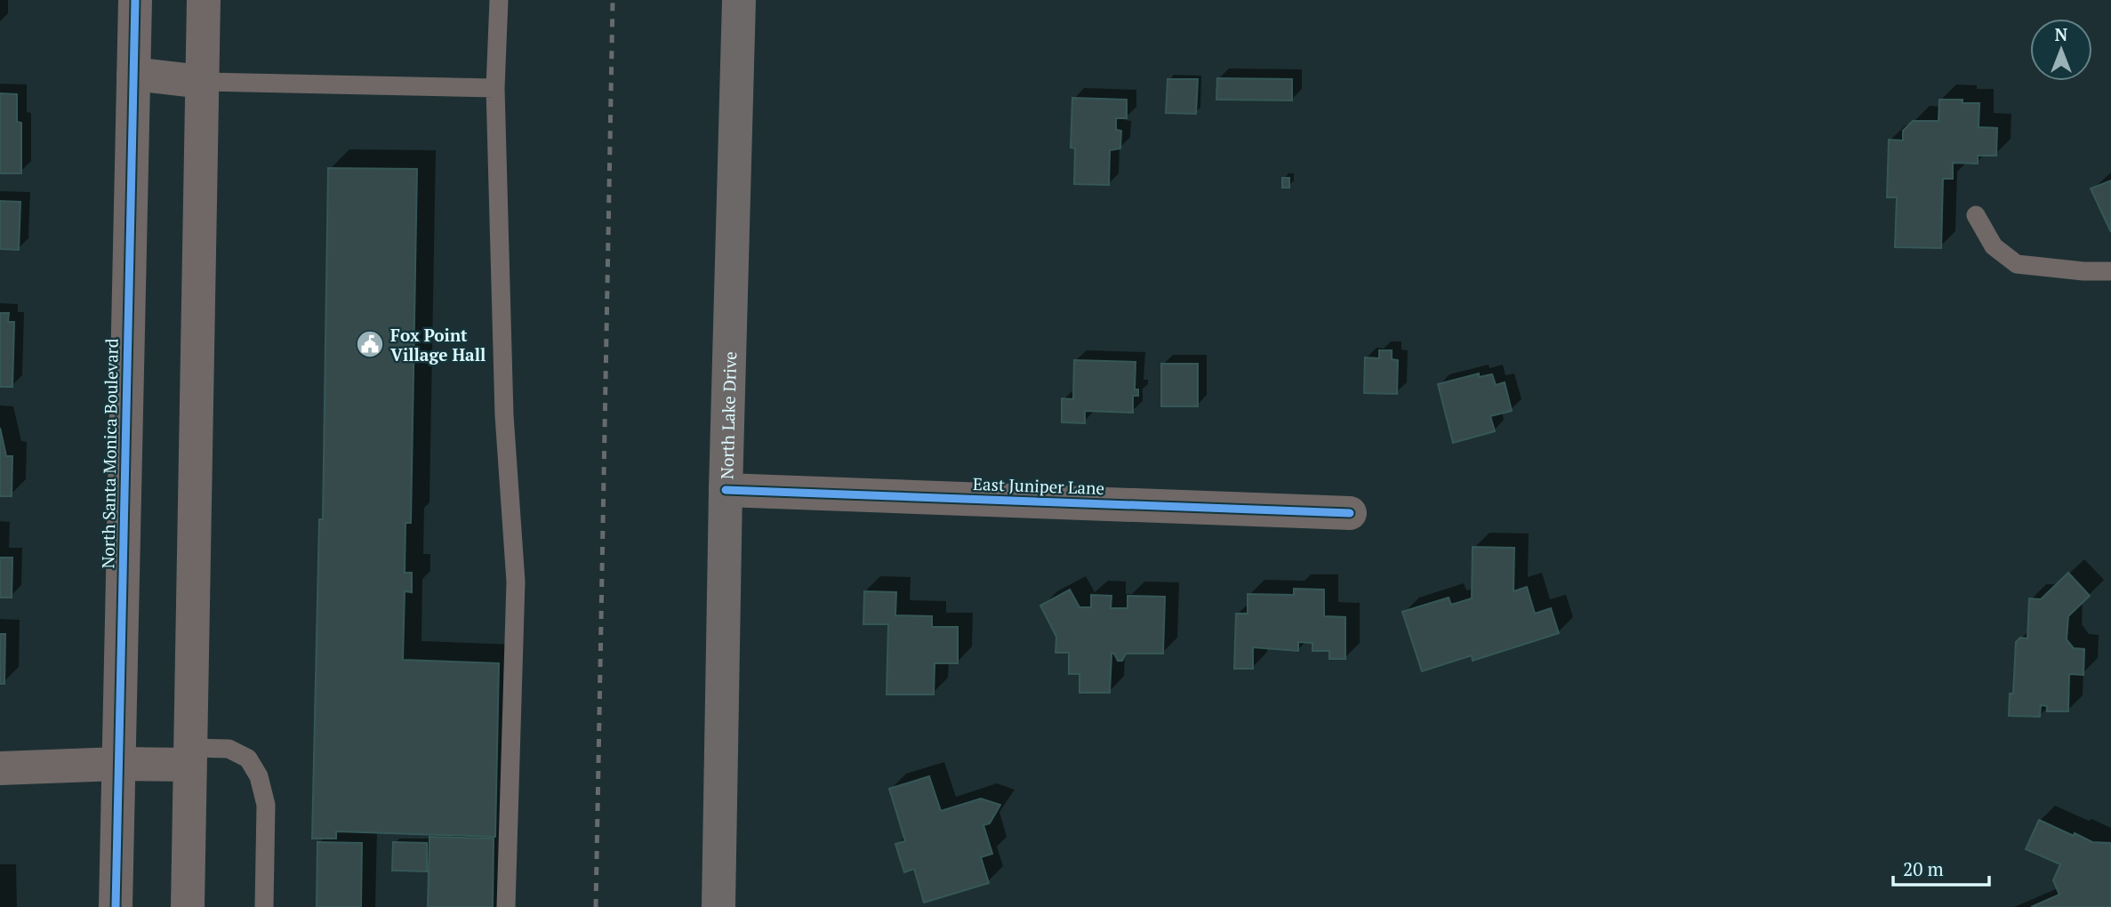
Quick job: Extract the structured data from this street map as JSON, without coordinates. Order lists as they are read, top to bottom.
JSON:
{
  "streets": {
    "main road": ["North Lake Drive"],
    "street": ["North Santa Monica Boulevard", "East Juniper Lane"]
  },
  "crossings": [
    ["North Lake Drive", "East Juniper Lane"]
  ],
  "places": {
    "public building": ["Fox Point Village Hall"]
  },
  "scale_bar": "20 m",
  "north": "top"
}
